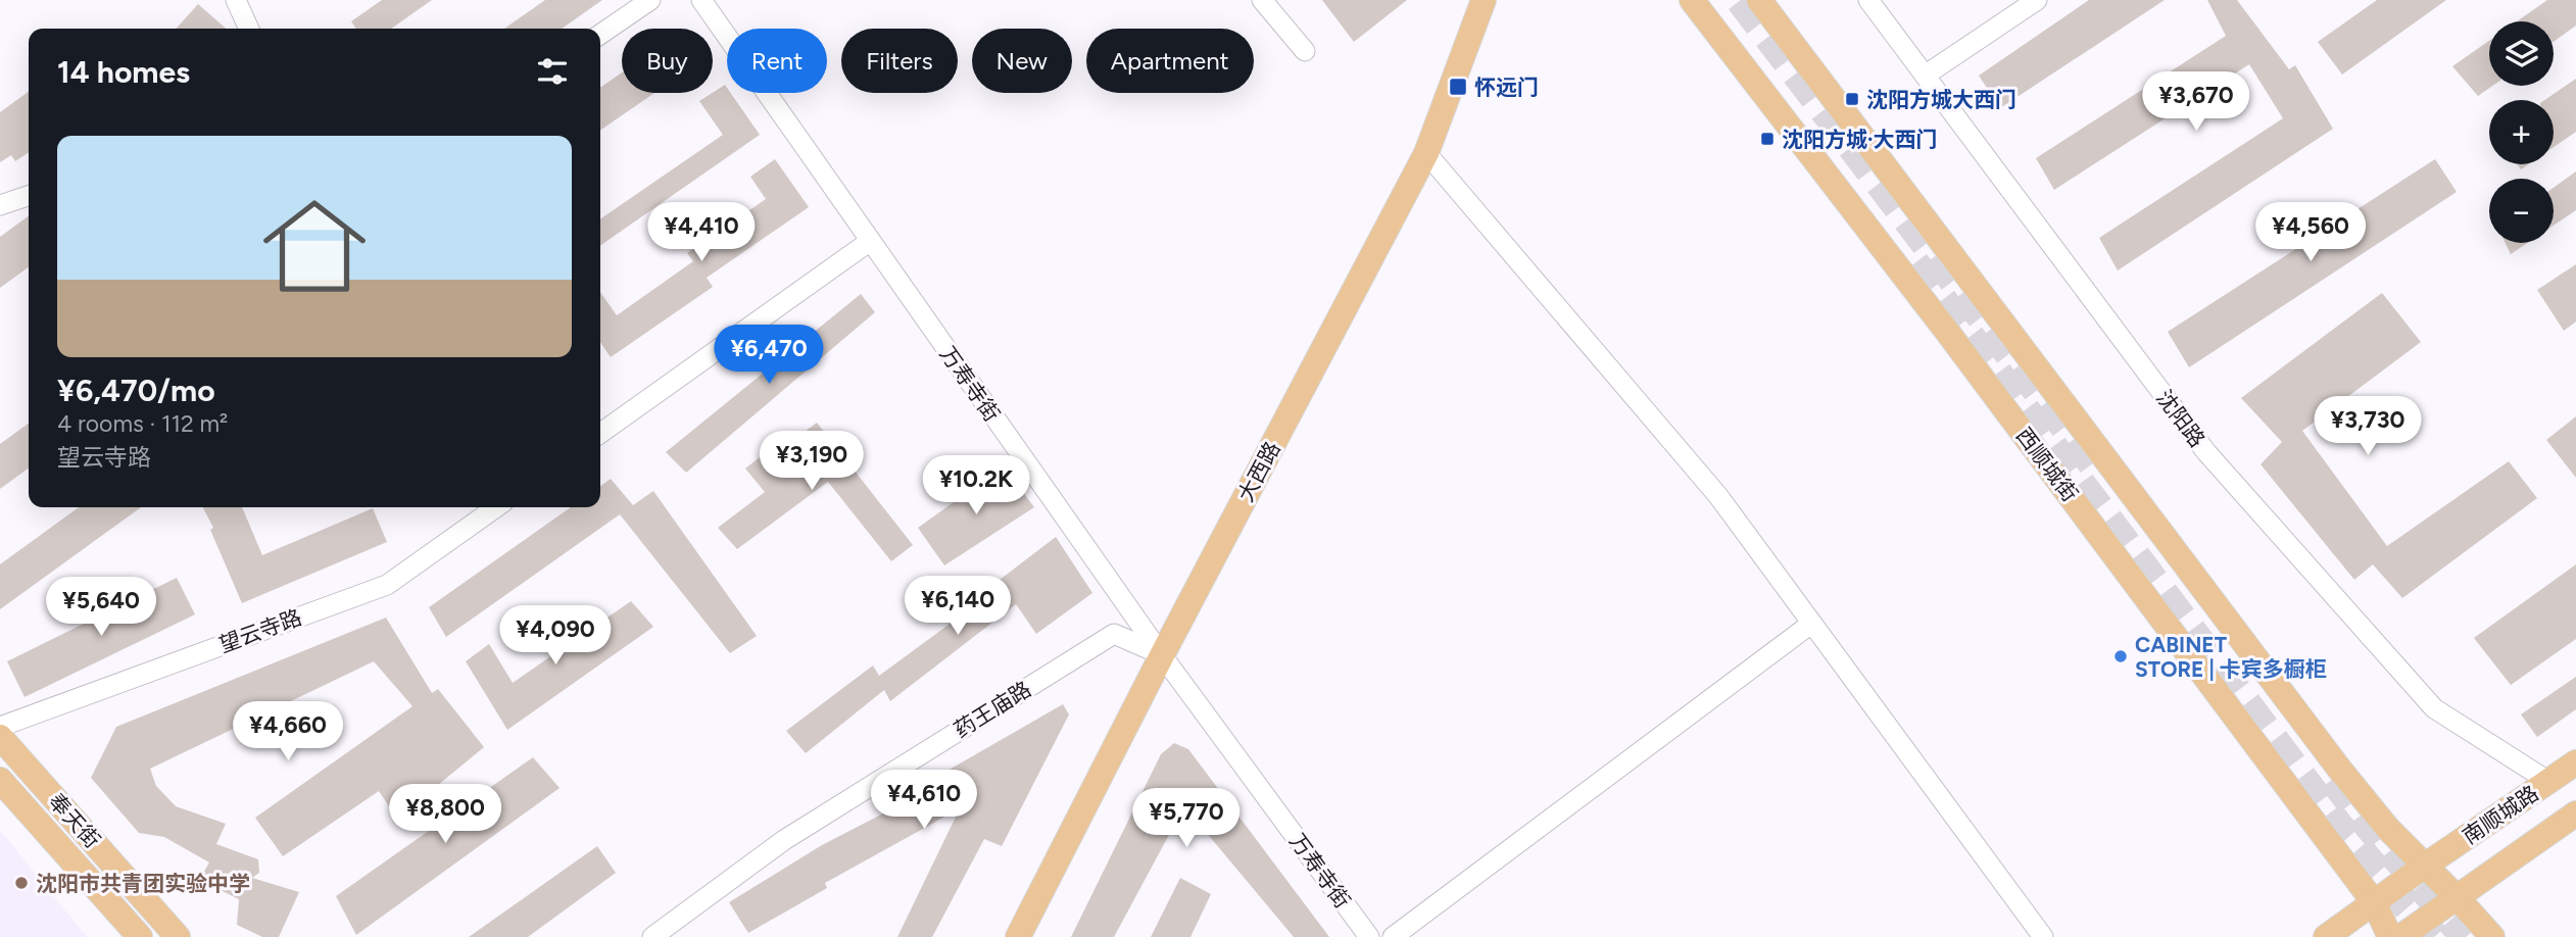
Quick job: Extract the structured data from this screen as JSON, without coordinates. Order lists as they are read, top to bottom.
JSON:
{
  "streets": {
    "main road": [
      "西顺城街",
      "大西路",
      "南顺城路",
      "奉天街"
    ],
    "street": [
      "万寿寺街",
      "沈阳路",
      "望云寺路",
      "药王庙路"
    ]
  },
  "crossings": [
    ["万寿寺街", "大西路"],
    ["万寿寺街", "药王庙路"],
    ["沈阳路", "南顺城路"],
    ["西顺城街", "南顺城路"],
    ["大西路", "药王庙路"]
  ],
  "places": {
    "transit": ["怀远门", "沈阳方城大西门", "沈阳方城·大西门"],
    "other": ["CABINET STORE | 卡宾多橱柜", "沈阳市共青团实验中学"]
  },
  "page": {
    "map_buttons": ["+", "−"],
    "chip": [
      "Buy",
      "Rent",
      "Filters",
      "New",
      "Apartment"
    ],
    "heading": "14 homes",
    "price": [
      "¥3,670",
      "¥4,410",
      "¥4,560",
      "¥6,470",
      "¥3,730",
      "¥3,190",
      "¥10.2K",
      "¥6,140",
      "¥5,640",
      "¥4,090",
      "¥4,660",
      "¥4,610",
      "¥8,800",
      "¥5,770"
    ],
    "list": [
      {
        "name": "¥6,470/mo",
        "note": "4 rooms · 112 m² · 望云寺路"
      }
    ]
  }
}
